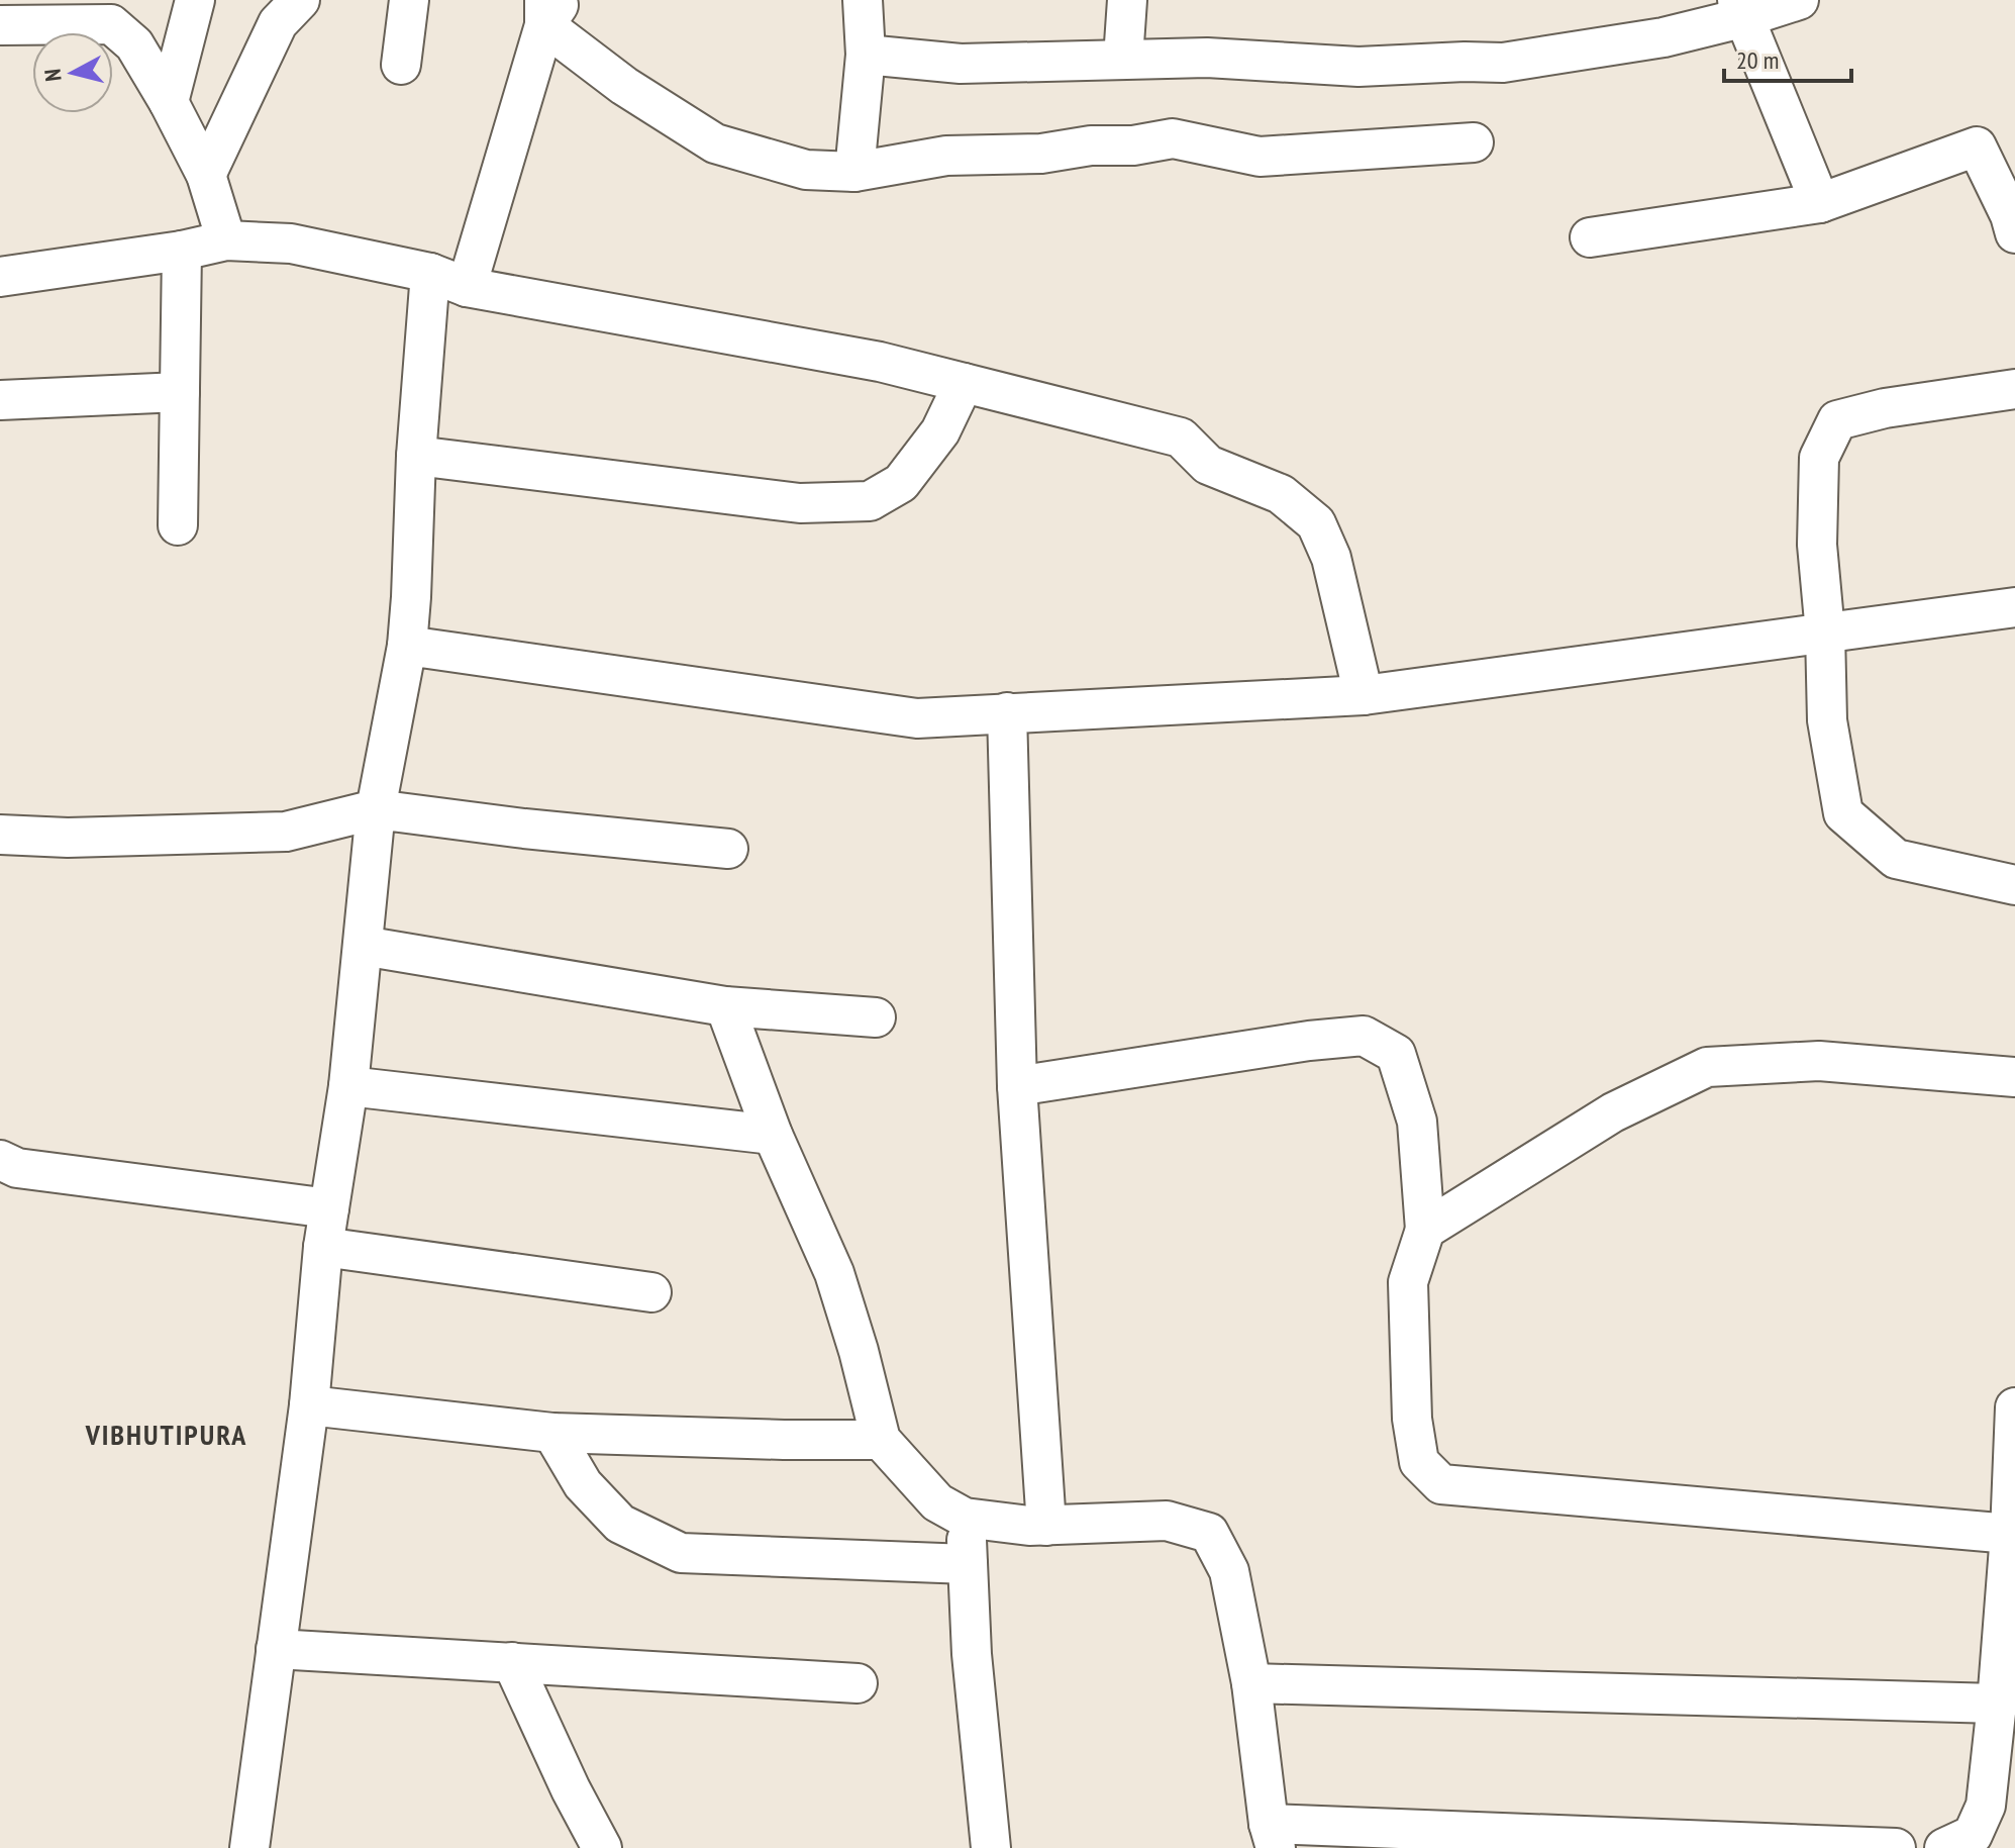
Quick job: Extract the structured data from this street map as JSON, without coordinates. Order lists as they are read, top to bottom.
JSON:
{
  "districts": ["VIBHUTIPURA"],
  "scale_bar": "20 m",
  "north": "left"
}
